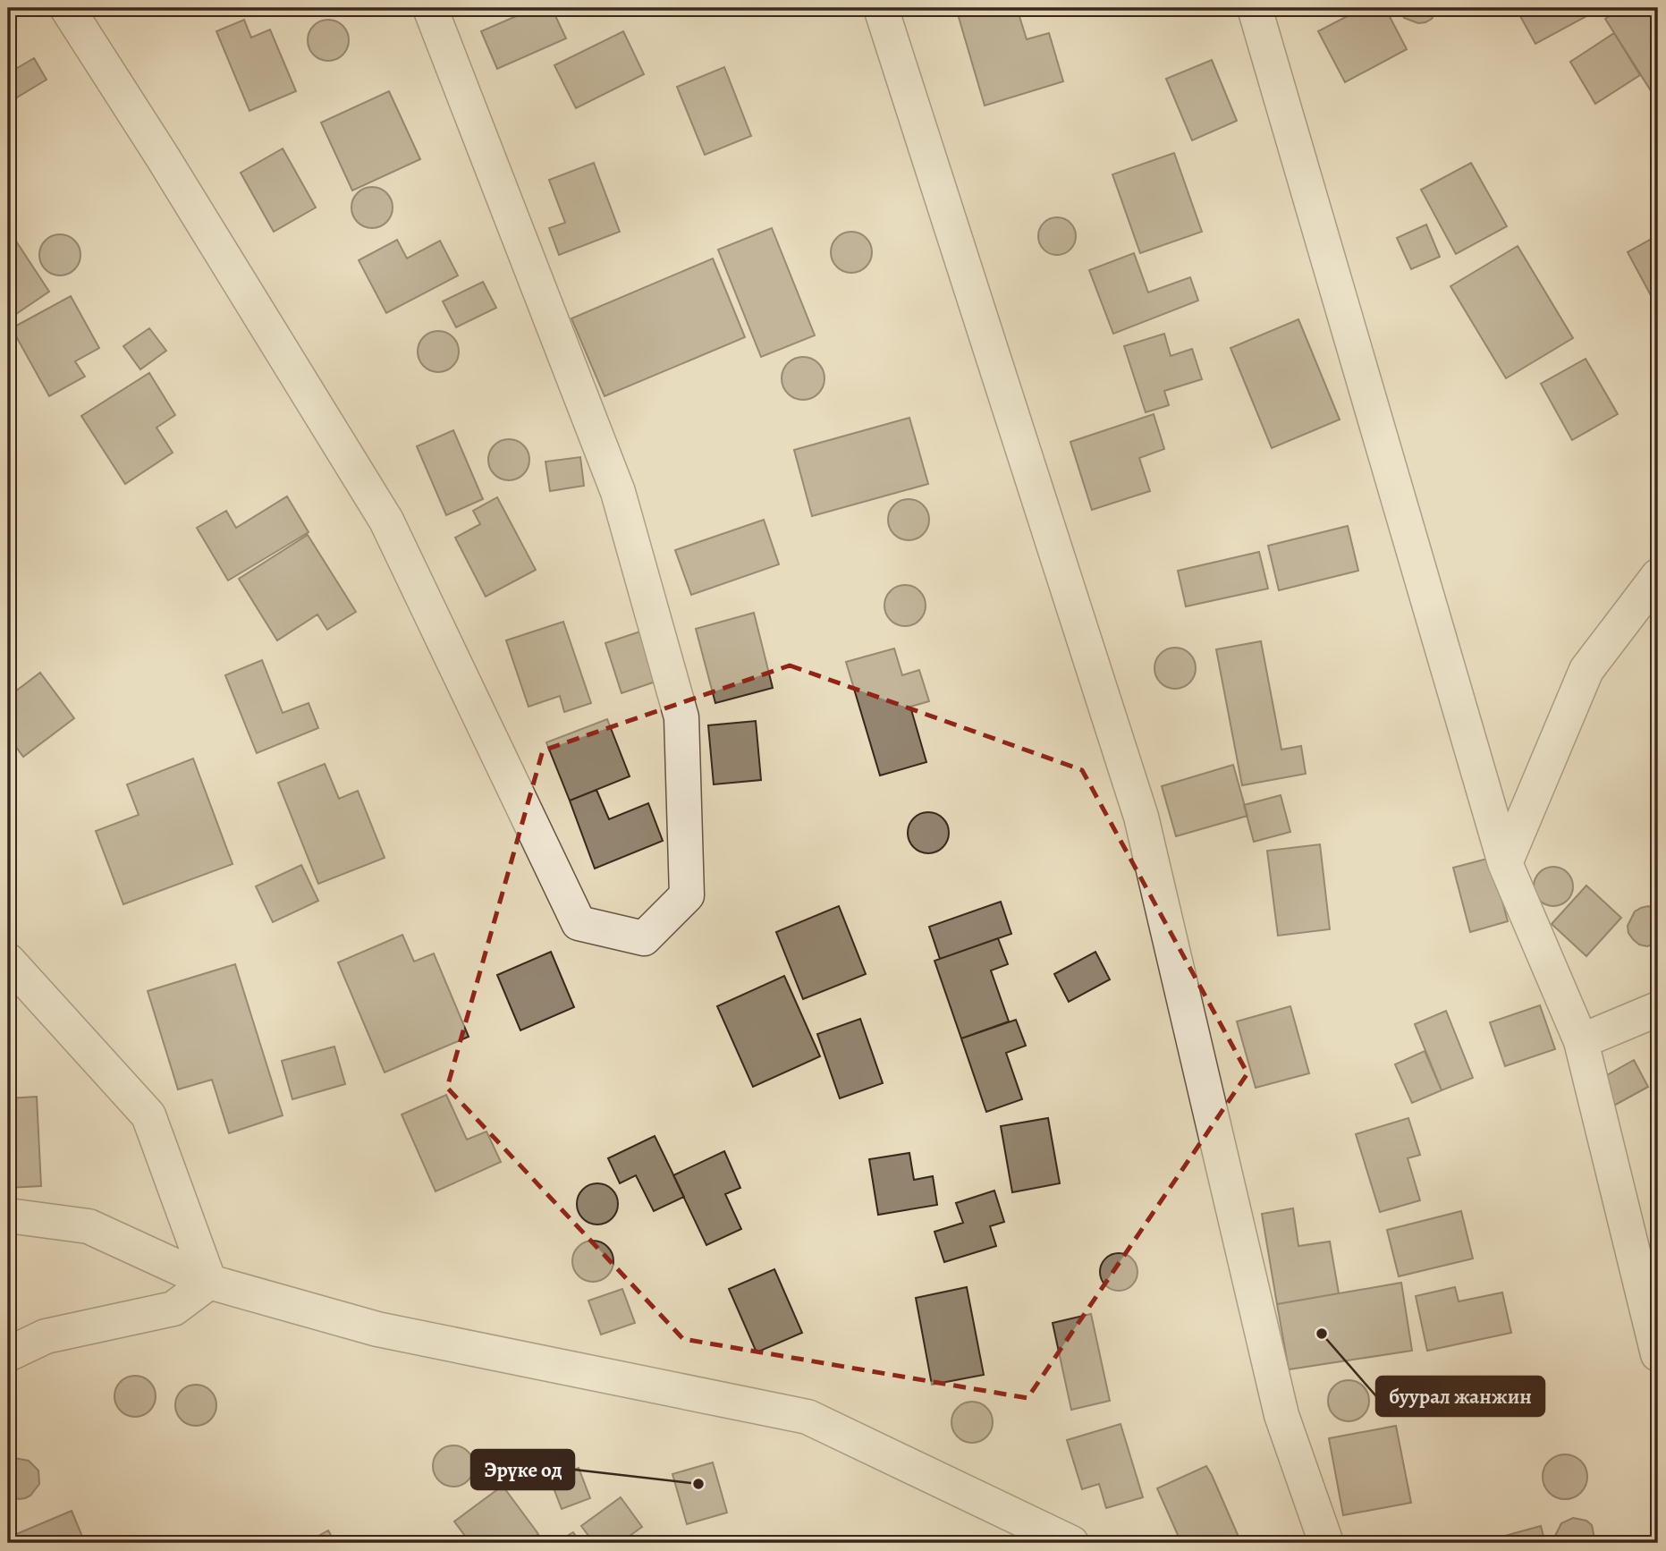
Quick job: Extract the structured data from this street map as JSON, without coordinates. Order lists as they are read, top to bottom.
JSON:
{
  "places": ["буурал жанжин", "Эрүке од"]
}
